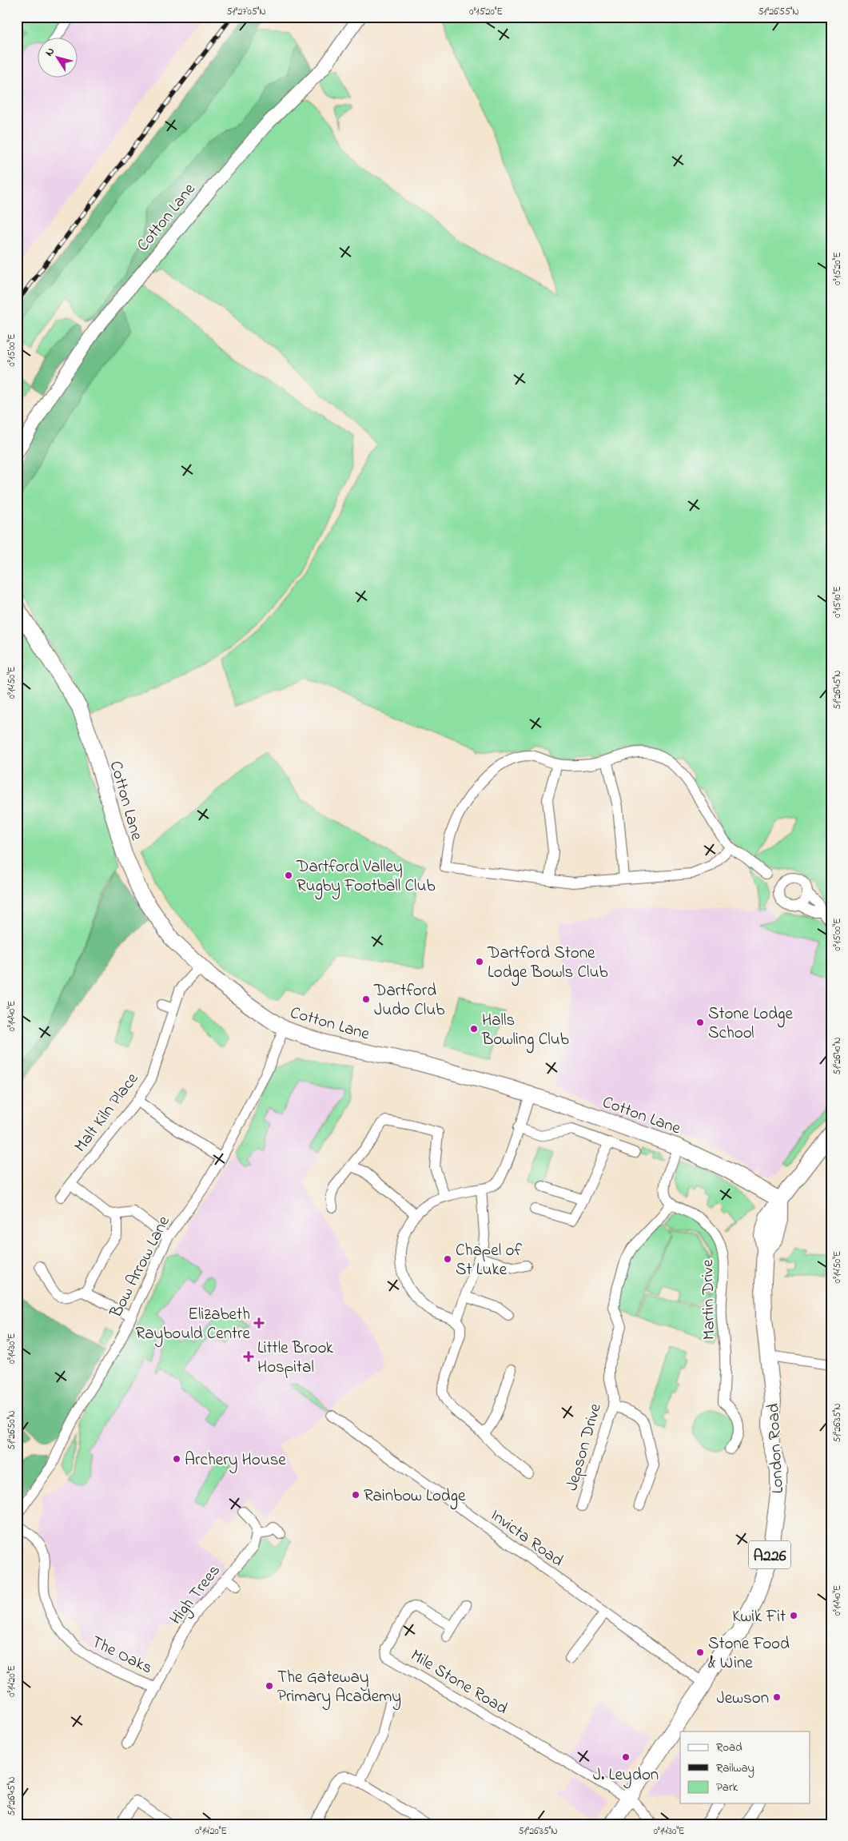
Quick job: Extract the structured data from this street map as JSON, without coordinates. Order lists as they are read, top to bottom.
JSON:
{
  "streets": {
    "main road": ["Cotton Lane", "London Road", "A226"],
    "street": [
      "Malt Kiln Place",
      "Bow Arrow Lane",
      "Martin Drive",
      "Jepson Drive",
      "Invicta Road",
      "High Trees",
      "The Oaks",
      "Mile Stone Road"
    ]
  },
  "crossings": [
    ["Cotton Lane", "Malt Kiln Place"],
    ["Cotton Lane", "Bow Arrow Lane"],
    ["Cotton Lane", "London Road"],
    ["Martin Drive", "Jepson Drive"],
    ["London Road", "Invicta Road"],
    ["High Trees", "The Oaks"]
  ],
  "places": {
    "other": [
      "Dartford Valley Rugby Football Club",
      "Dartford Stone Lodge Bowls Club",
      "Dartford Judo Club",
      "Stone Lodge School",
      "Halls Bowling Club",
      "Chapel of St Luke",
      "Archery House",
      "Rainbow Lodge",
      "Kwik Fit",
      "Stone Food & Wine",
      "The Gateway Primary Academy",
      "Jewson",
      "J. Leydon"
    ],
    "health": ["Elizabeth Raybould Centre", "Little Brook Hospital"]
  },
  "legend": ["Road", "Railway", "Park"],
  "north": "top left",
  "coordinates": [
    "51°27'05\"N",
    "0°15'20\"E",
    "51°26'55\"N",
    "0°15'00\"E",
    "0°15'10\"E",
    "0°14'50\"E",
    "51°26'45\"N",
    "0°14'40\"E",
    "51°26'40\"N",
    "0°14'30\"E",
    "51°26'35\"N",
    "51°26'50\"N",
    "0°14'20\"E"
  ]
}
